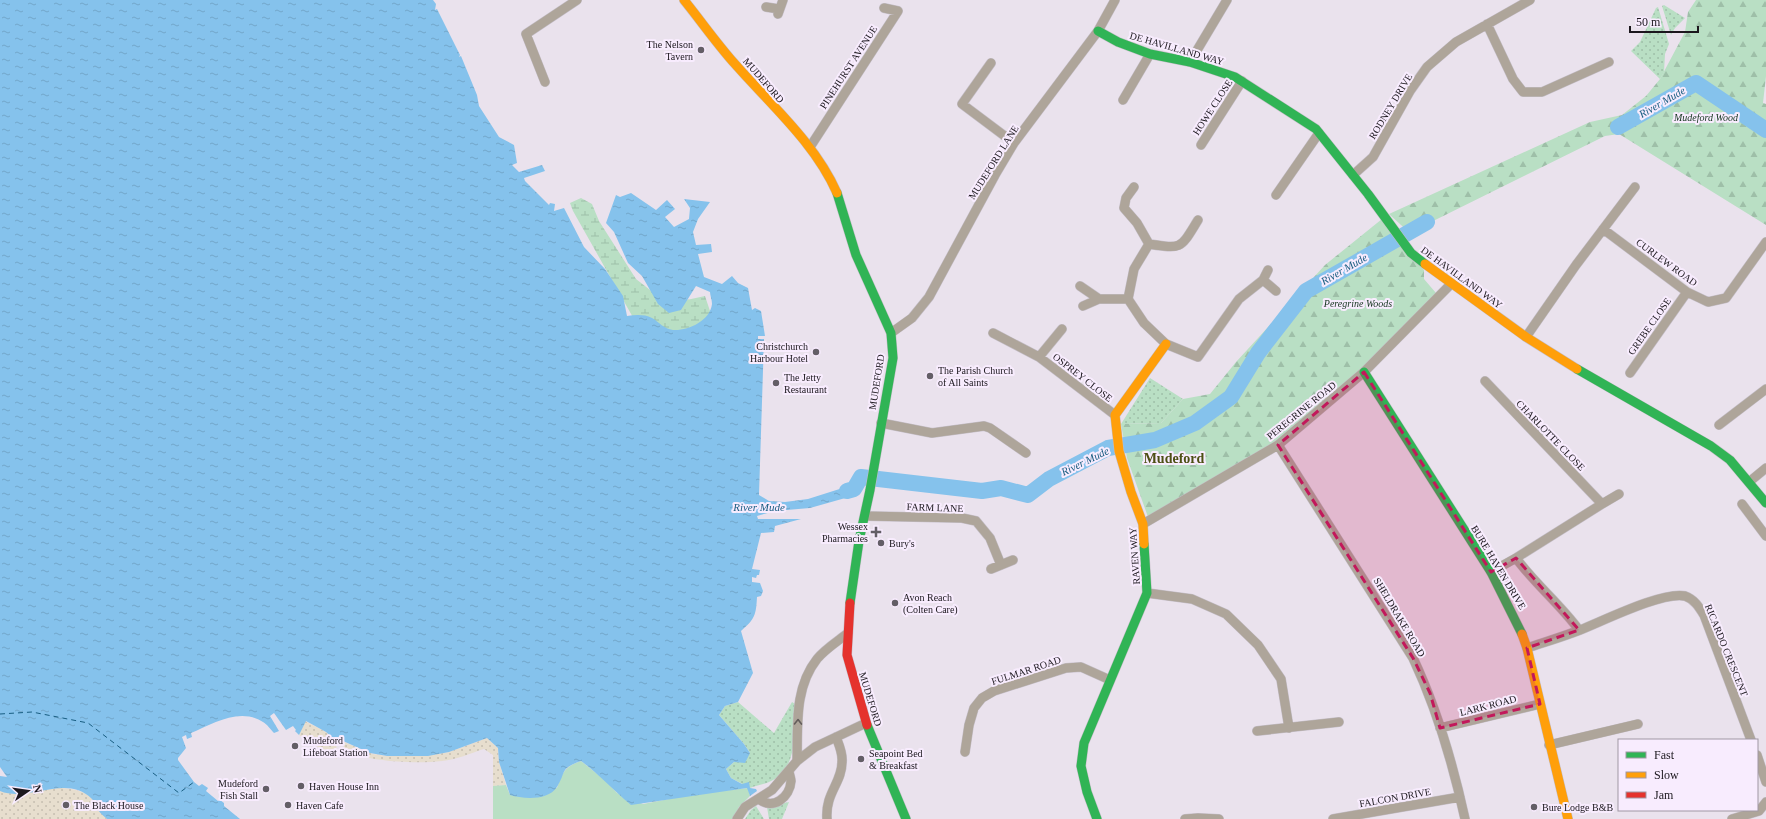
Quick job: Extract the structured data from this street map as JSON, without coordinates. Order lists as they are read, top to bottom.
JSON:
{
  "streets": {
    "street": [
      "DE HAVILLAND WAY",
      "PINEHURST AVENUE",
      "MUDEFORD",
      "RODNEY DRIVE",
      "HOWE CLOSE",
      "MUDEFORD LANE",
      "CURLEW ROAD",
      "GREBE CLOSE",
      "OSPREY CLOSE",
      "PEREGRINE ROAD",
      "CHARLOTTE CLOSE",
      "FARM LANE",
      "RAVEN WAY",
      "BURE HAVEN DRIVE",
      "SHELDRAKE ROAD",
      "RICARDO CRESCENT",
      "FULMAR ROAD",
      "LARK ROAD",
      "FALCON DRIVE"
    ]
  },
  "crossings": [
    ["DE HAVILLAND WAY", "RODNEY DRIVE"],
    ["DE HAVILLAND WAY", "HOWE CLOSE"],
    ["DE HAVILLAND WAY", "MUDEFORD LANE"],
    ["DE HAVILLAND WAY", "PEREGRINE ROAD"],
    ["PINEHURST AVENUE", "MUDEFORD"],
    ["MUDEFORD", "MUDEFORD LANE"],
    ["MUDEFORD", "FARM LANE"],
    ["CURLEW ROAD", "GREBE CLOSE"],
    ["OSPREY CLOSE", "RAVEN WAY"],
    ["PEREGRINE ROAD", "RAVEN WAY"],
    ["PEREGRINE ROAD", "BURE HAVEN DRIVE"],
    ["PEREGRINE ROAD", "SHELDRAKE ROAD"],
    ["RAVEN WAY", "FULMAR ROAD"],
    ["BURE HAVEN DRIVE", "RICARDO CRESCENT"],
    ["BURE HAVEN DRIVE", "LARK ROAD"],
    ["SHELDRAKE ROAD", "LARK ROAD"],
    ["SHELDRAKE ROAD", "FALCON DRIVE"]
  ],
  "districts": ["Mudeford"],
  "water": ["River Mude"],
  "parks": ["Mudeford Wood", "Peregrine Woods"],
  "places": {
    "other": [
      "The Nelson Tavern",
      "Christchurch Harbour Hotel",
      "The Parish Church of All Saints",
      "The Jetty Restaurant",
      "Bury's",
      "Avon Reach (Colten Care)",
      "Mudeford Lifeboat Station",
      "Seapoint Bed & Breakfast",
      "Haven House Inn",
      "Mudeford Fish Stall",
      "The Black House",
      "Haven Cafe",
      "Bure Lodge B&B"
    ],
    "health": ["Wessex Pharmacies"]
  },
  "legend": ["Fast", "Slow", "Jam"],
  "scale_bar": "50 m",
  "north": "right"
}
